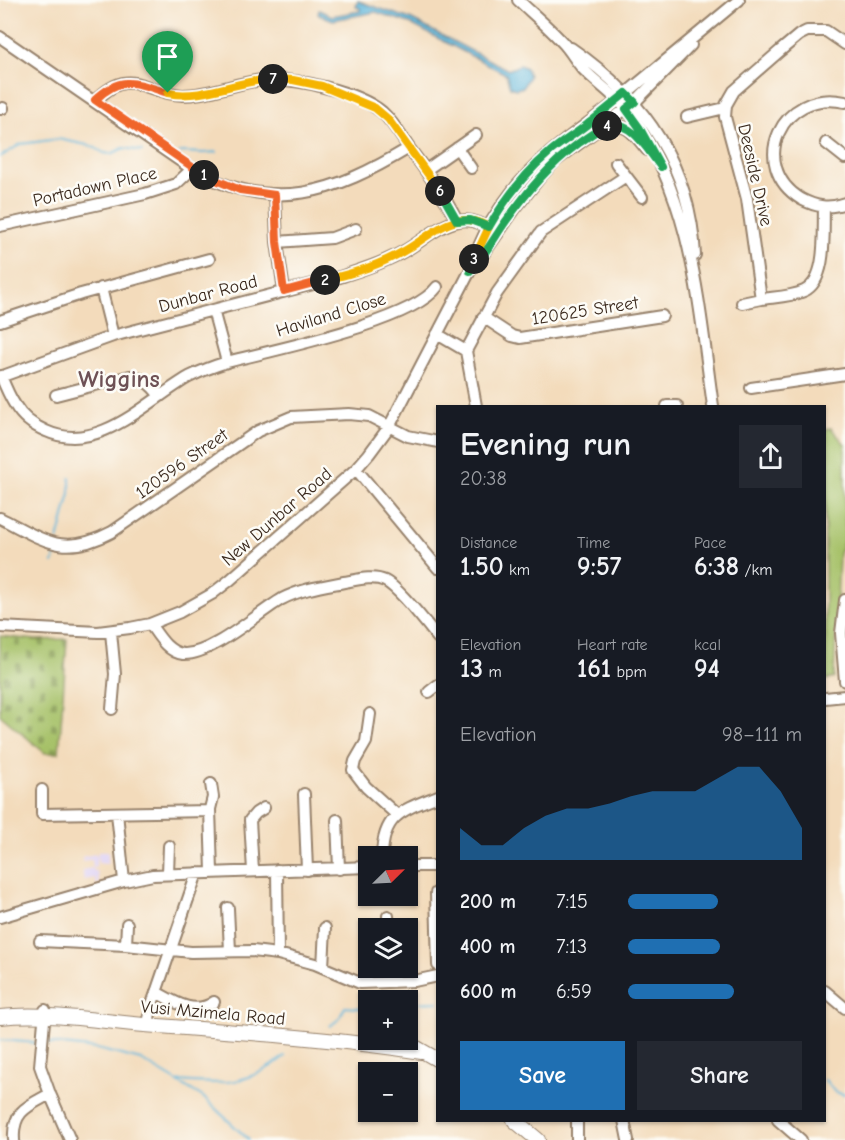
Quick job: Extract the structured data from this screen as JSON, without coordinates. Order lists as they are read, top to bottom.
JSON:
{
  "streets": {
    "main road": ["Vusi Mzimela Road"],
    "street": [
      "Deeside Drive",
      "Portadown Place",
      "Dunbar Road",
      "120625 Street",
      "Haviland Close",
      "120596 Street",
      "New Dunbar Road"
    ]
  },
  "crossings": [
    ["Dunbar Road", "Haviland Close"],
    ["120596 Street", "New Dunbar Road"]
  ],
  "districts": ["Wiggins"],
  "north": "top right",
  "page": {
    "pins": [
      "7",
      "4",
      "1",
      "6",
      "3",
      "2"
    ],
    "heading": ["Evening run", "20:38"],
    "stats": [
      ["Distance", "1.50 km"],
      ["Time", "9:57"],
      ["Pace", "6:38 /km"],
      ["Elevation", "13 m"],
      ["Heart rate", "161 bpm"],
      ["kcal", "94"]
    ],
    "chart": ["Elevation", "98–111 m"],
    "map_buttons": ["+", "−"],
    "list": [
      {
        "name": "200 m",
        "note": "7:15"
      },
      {
        "name": "400 m",
        "note": "7:13"
      },
      {
        "name": "600 m",
        "note": "6:59"
      }
    ],
    "buttons": ["Save", "Share"]
  }
}
